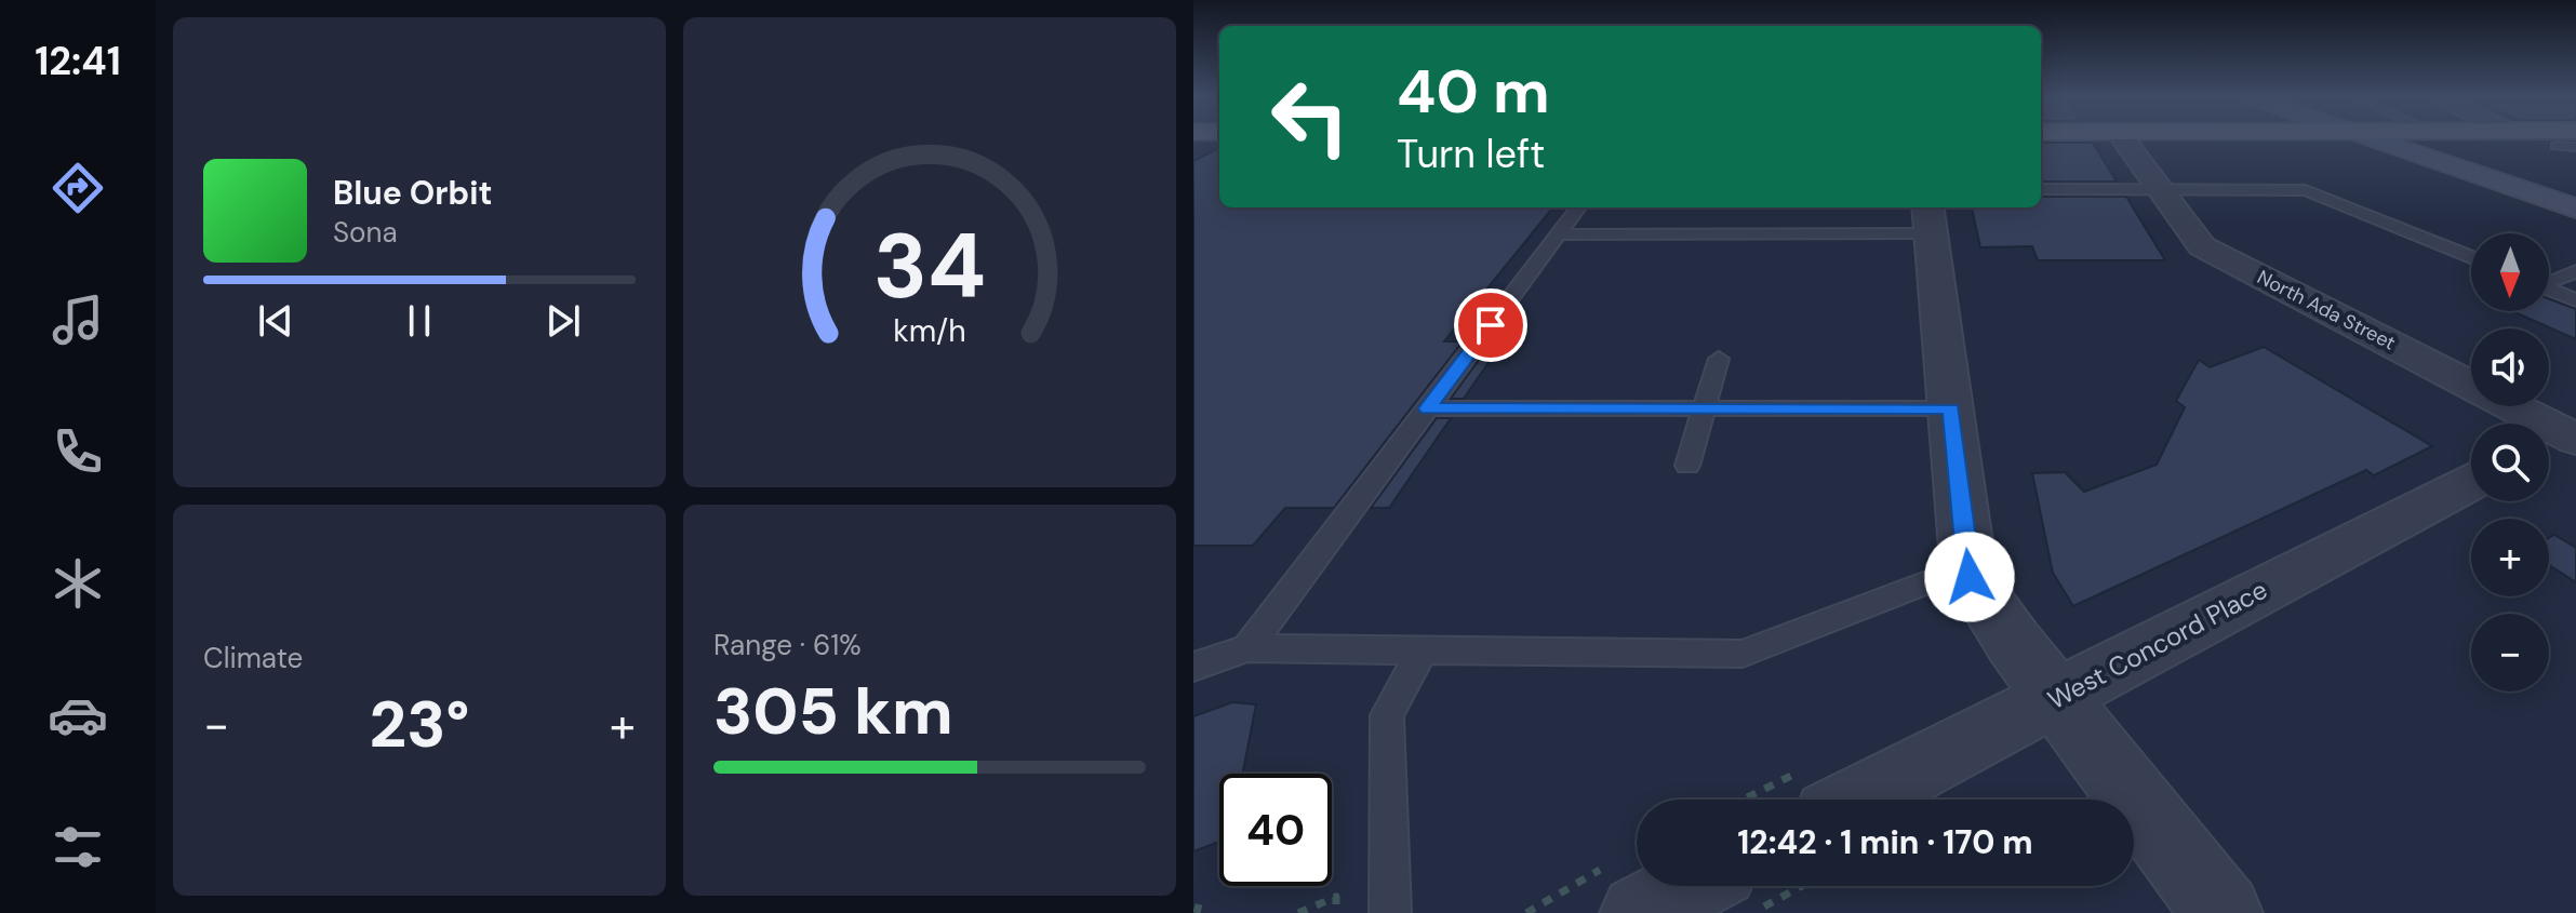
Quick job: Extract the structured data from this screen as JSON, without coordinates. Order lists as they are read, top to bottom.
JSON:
{
  "streets": {
    "street": ["North Ada Street", "West Concord Place"]
  },
  "north": "bottom",
  "page": {
    "tabs": "12:41",
    "turn": ["40 m", "Turn left"],
    "song": ["Blue Orbit", "Sona"],
    "map_buttons": ["+", "−"],
    "tile": [
      "Climate",
      ["Range · 61%", "305 km"]
    ],
    "heat": ["−", "23°", "+"],
    "limit": "40",
    "trip": "12:42 · 1 min · 170 m",
    "gauge": ["34", "km/h"]
  }
}
